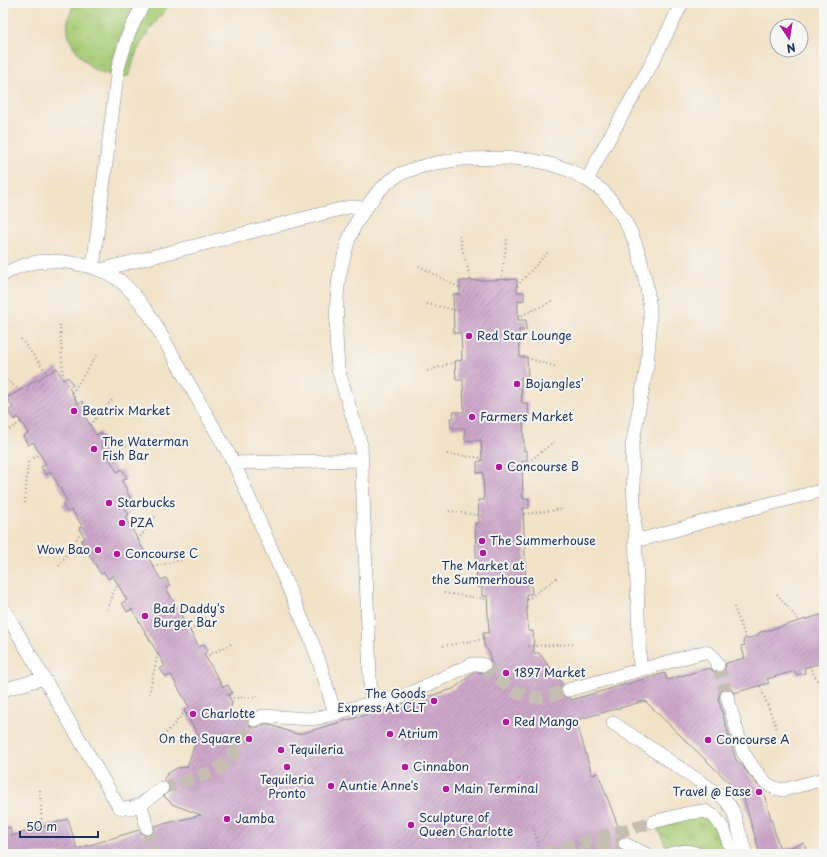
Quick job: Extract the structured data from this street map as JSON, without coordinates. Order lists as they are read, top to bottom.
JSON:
{
  "places": [
    "Red Star Lounge",
    "Bojangles'",
    "Beatrix Market",
    "Farmers Market",
    "The Waterman Fish Bar",
    "Concourse B",
    "Starbucks",
    "PZA",
    "The Summerhouse",
    "Wow Bao",
    "The Market at the Summerhouse",
    "Concourse C",
    "Bad Daddy's Burger Bar",
    "1897 Market",
    "The Goods Express At CLT",
    "Charlotte",
    "Red Mango",
    "Atrium",
    "On the Square",
    "Concourse A",
    "Tequileria",
    "Tequileria Pronto",
    "Cinnabon",
    "Auntie Anne's",
    "Main Terminal",
    "Travel @ Ease",
    "Jamba",
    "Sculpture of Queen Charlotte"
  ],
  "scale_bar": "50 m",
  "north": "bottom"
}
